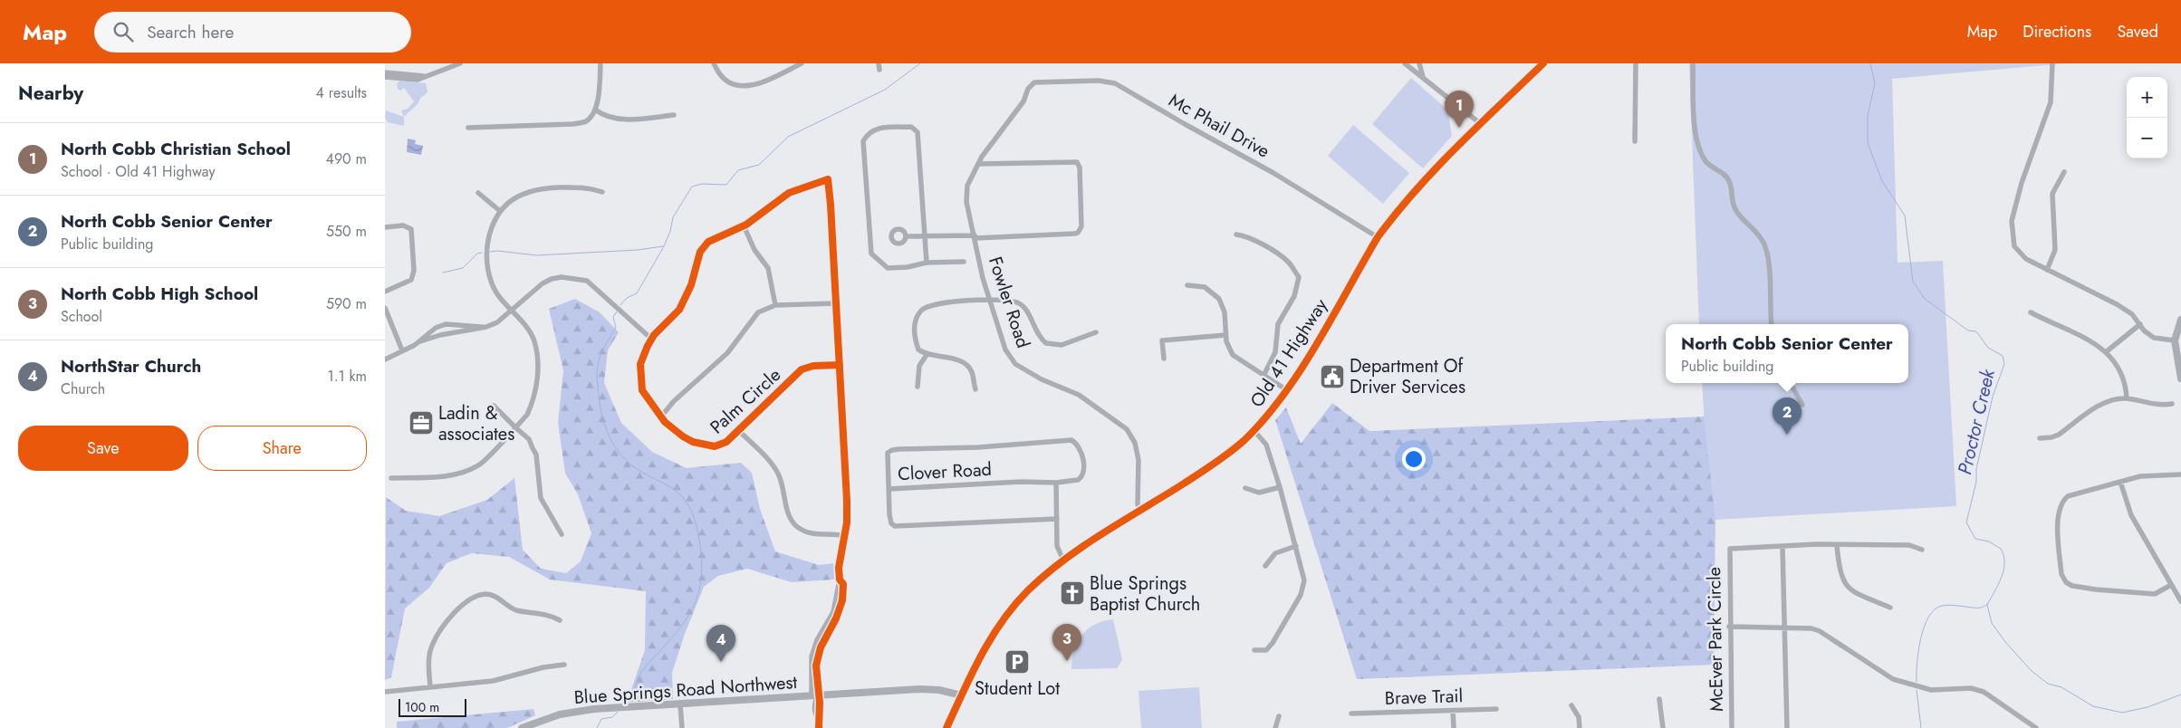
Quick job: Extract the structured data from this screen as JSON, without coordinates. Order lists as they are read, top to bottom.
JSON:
{
  "streets": {
    "main road": ["Old 41 Highway"],
    "street": [
      "Mc Phail Drive",
      "Fowler Road",
      "Palm Circle",
      "Clover Road",
      "McEver Park Circle",
      "Blue Springs Road Northwest",
      "Brave Trail"
    ]
  },
  "crossings": [
    ["Mc Phail Drive", "Fowler Road"],
    ["Mc Phail Drive", "Old 41 Highway"],
    ["Fowler Road", "Old 41 Highway"],
    ["Old 41 Highway", "Blue Springs Road Northwest"]
  ],
  "water": ["Proctor Creek"],
  "places": {
    "public building": ["Department Of Driver Services"],
    "office": ["Ladin & associates"],
    "church": ["Blue Springs Baptist Church"],
    "parking": ["Student Lot"]
  },
  "scale_bar": "100 m",
  "page": {
    "header": "Map",
    "search": "Search here",
    "nav": ["Map", "Directions", "Saved"],
    "heading": ["Nearby", "4 results"],
    "map_buttons": ["+", "−"],
    "pins": [
      "1",
      "2",
      "3",
      "4"
    ],
    "list": [
      {
        "mark": "1",
        "name": "North Cobb Christian School",
        "note": "School · Old 41 Highway",
        "value": "490 m"
      },
      {
        "mark": "2",
        "name": "North Cobb Senior Center",
        "note": "Public building",
        "value": "550 m"
      },
      {
        "mark": "3",
        "name": "North Cobb High School",
        "note": "School",
        "value": "590 m"
      },
      {
        "mark": "4",
        "name": "NorthStar Church",
        "note": "Church",
        "value": "1.1 km"
      }
    ],
    "popup": ["North Cobb Senior Center", "Public building"],
    "buttons": ["Save", "Share"],
    "scale": "100 m"
  }
}
